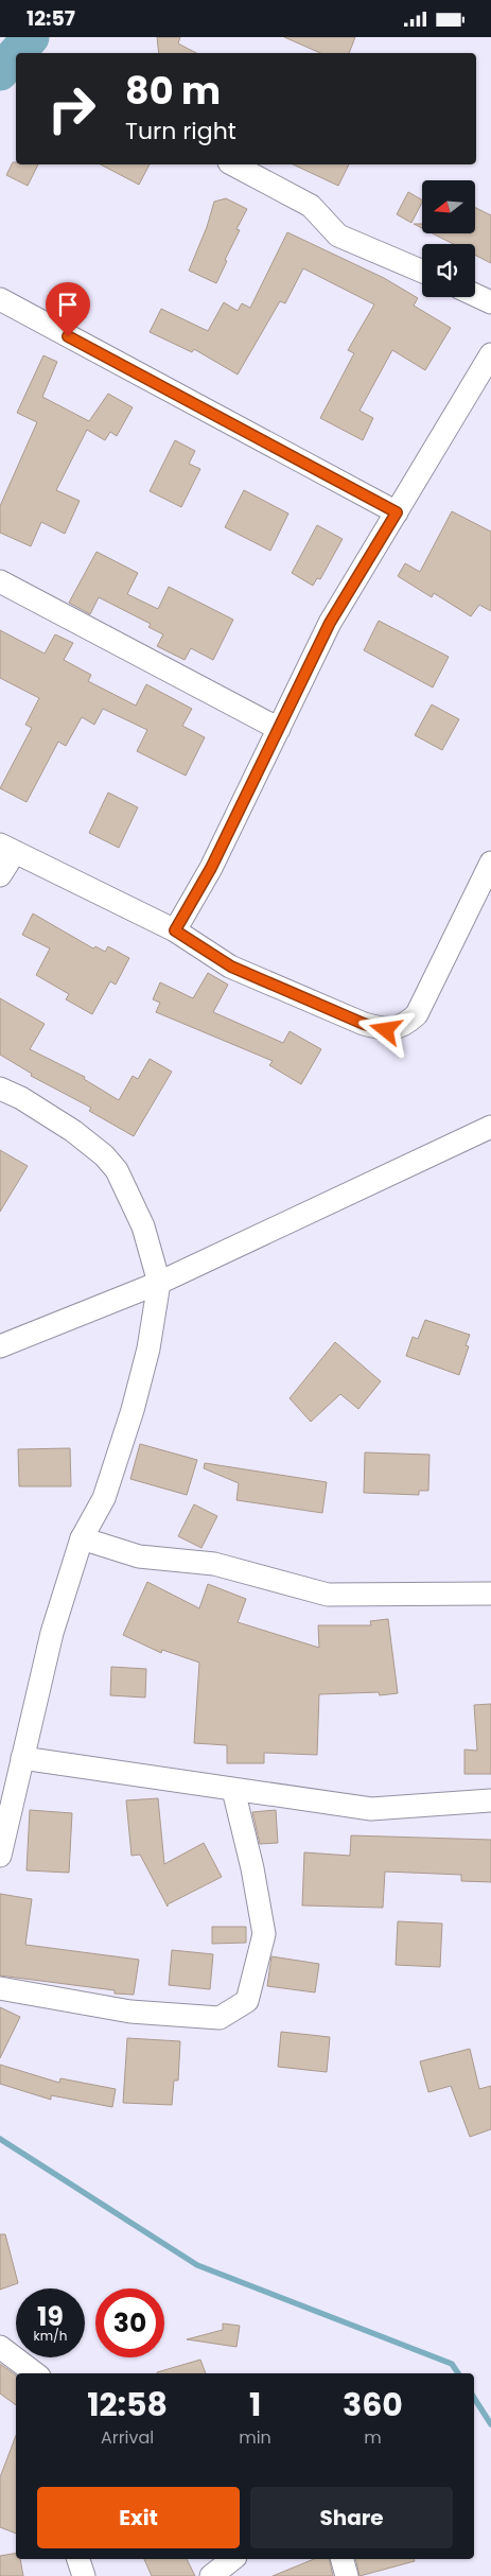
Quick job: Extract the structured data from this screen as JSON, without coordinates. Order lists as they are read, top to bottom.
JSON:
{
  "north": "left",
  "page": {
    "status": "12:57",
    "turn": ["80 m", "Turn right"],
    "speed": "19 km/h",
    "limit": "30",
    "eta": [
      "12:58",
      "Arrival",
      "1",
      "min",
      "360",
      "m"
    ],
    "buttons": ["Exit", "Share"]
  }
}
